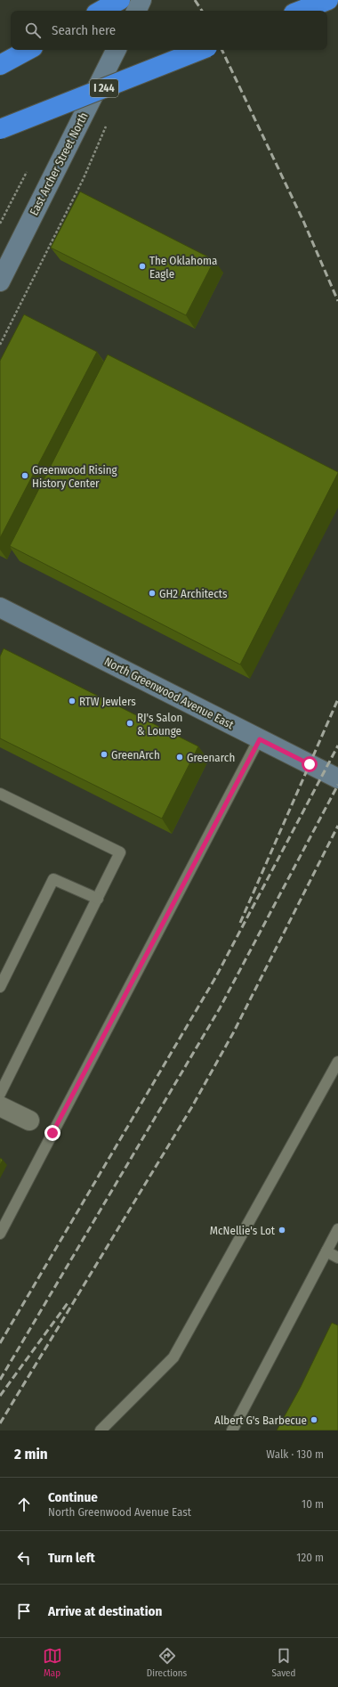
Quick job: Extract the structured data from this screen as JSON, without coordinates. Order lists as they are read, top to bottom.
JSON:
{
  "streets": {
    "highway": ["I 244"],
    "street": ["East Archer Street North", "North Greenwood Avenue East"]
  },
  "places": [
    "The Oklahoma Eagle",
    "Greenwood Rising History Center",
    "GH2 Architects",
    "RTW Jewlers",
    "RJ's Salon & Lounge",
    "GreenArch",
    "Greenarch",
    "McNellie's Lot",
    "Albert G's Barbecue"
  ],
  "page": {
    "search": "Search here",
    "heading": ["2 min", "Walk · 130 m"],
    "list": [
      ["Continue", "North Greenwood Avenue East", "10 m"],
      ["Turn left", "120 m"],
      "Arrive at destination"
    ],
    "nav": ["Map", "Directions", "Saved"]
  }
}
